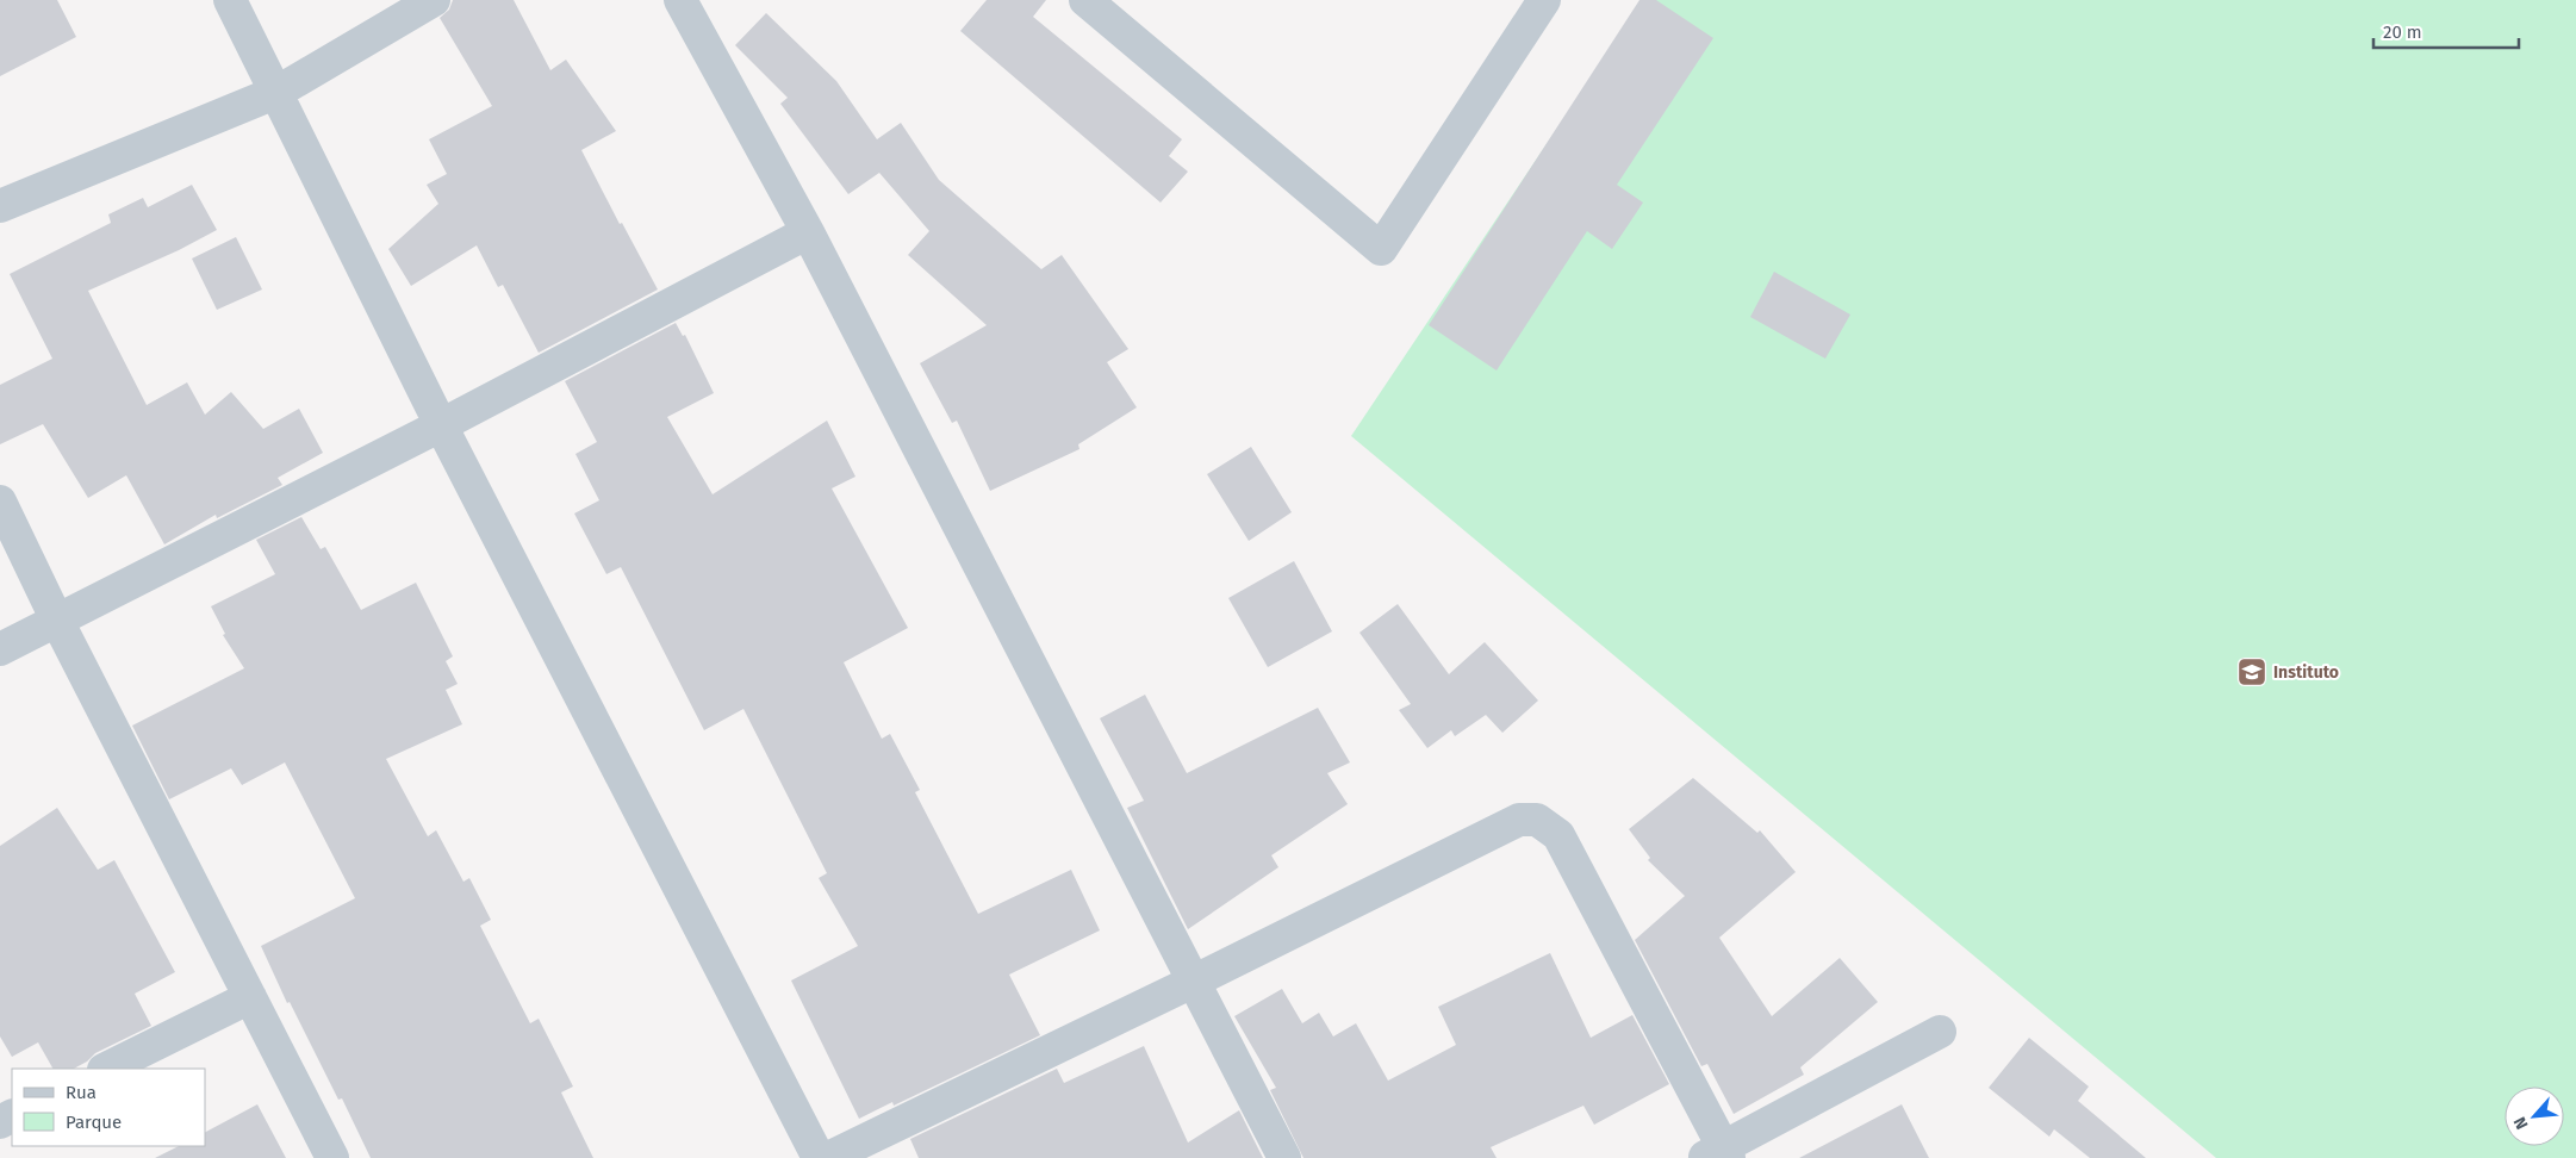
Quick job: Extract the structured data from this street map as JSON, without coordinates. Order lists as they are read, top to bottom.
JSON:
{
  "places": {
    "school or university": ["Instituto"]
  },
  "legend": ["Rua", "Parque"],
  "scale_bar": "20 m",
  "north": "bottom left"
}
